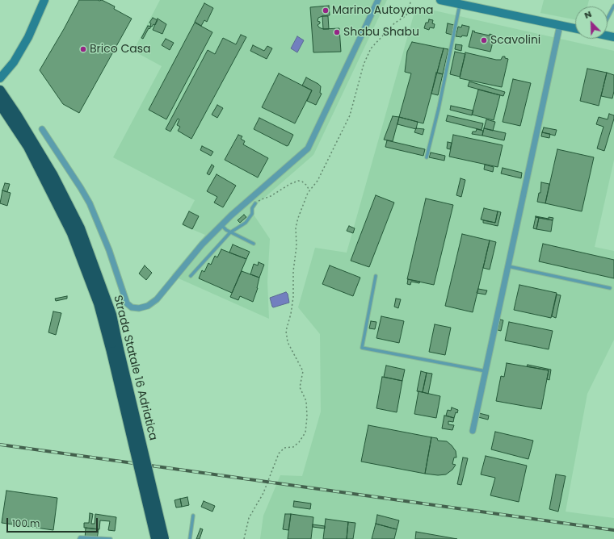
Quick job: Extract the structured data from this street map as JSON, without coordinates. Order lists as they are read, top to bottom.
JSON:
{
  "streets": {
    "highway": ["Strada Statale 16 Adriatica"]
  },
  "places": [
    "Marino Autoyama",
    "Shabu Shabu",
    "Scavolini",
    "Brico Casa"
  ],
  "scale_bar": "100 m",
  "north": "top left"
}
